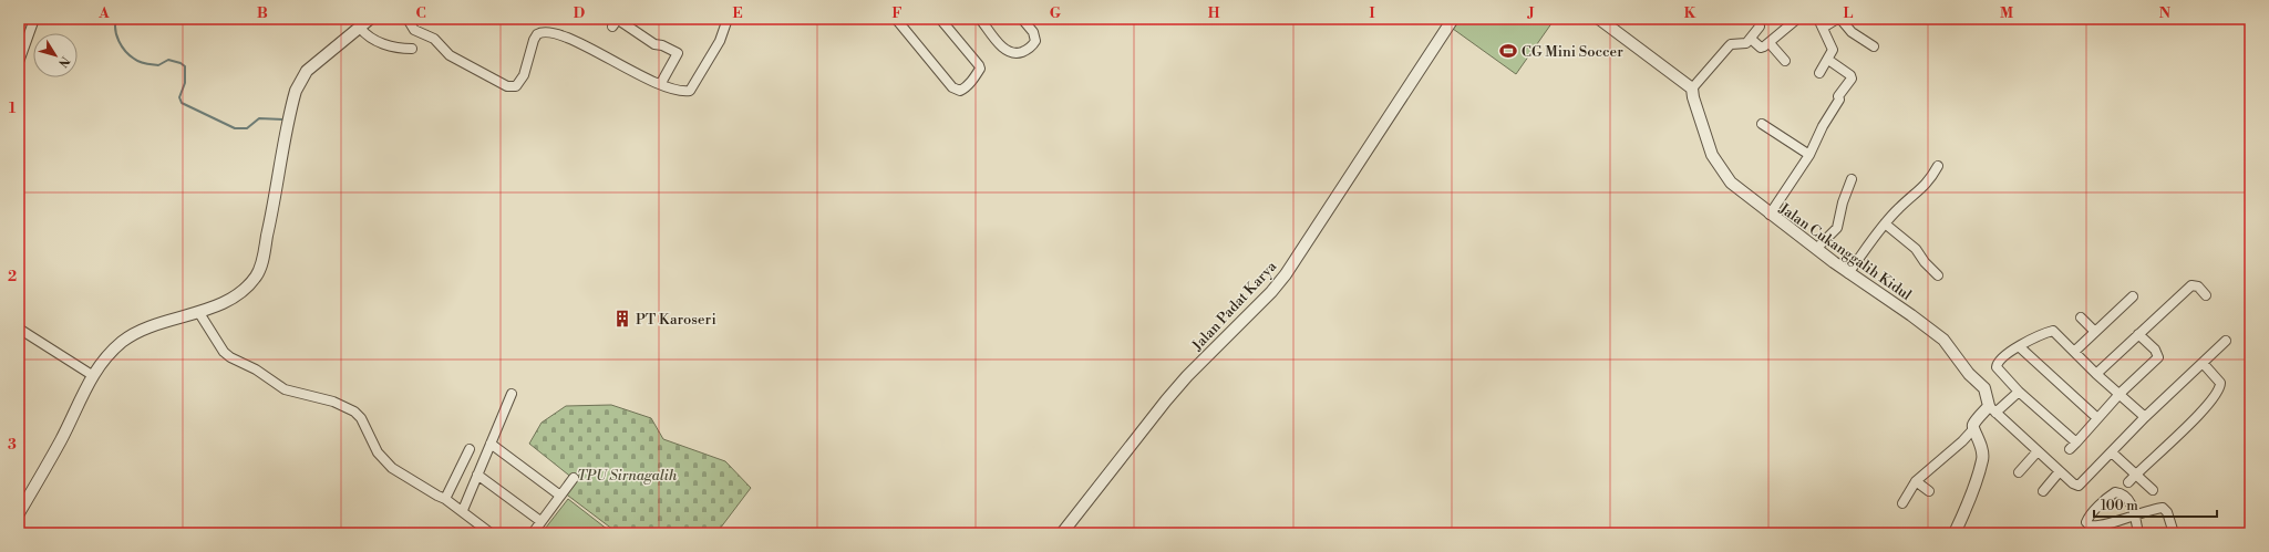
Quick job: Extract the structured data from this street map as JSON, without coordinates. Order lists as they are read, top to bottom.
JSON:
{
  "streets": {
    "street": ["Jalan Cukanggalih Kidul", "Jalan Padat Karya"]
  },
  "parks": ["TPU Sirnagalih"],
  "places": {
    "sports": ["CG Mini Soccer"],
    "building": ["PT Karoseri"]
  },
  "scale_bar": "100 m",
  "north": "bottom right",
  "grid": {
    "columns": [
      "A",
      "B",
      "C",
      "D",
      "E",
      "F",
      "G",
      "H",
      "I",
      "J",
      "K",
      "L",
      "M",
      "N"
    ],
    "rows": ["1", "2", "3"]
  }
}
